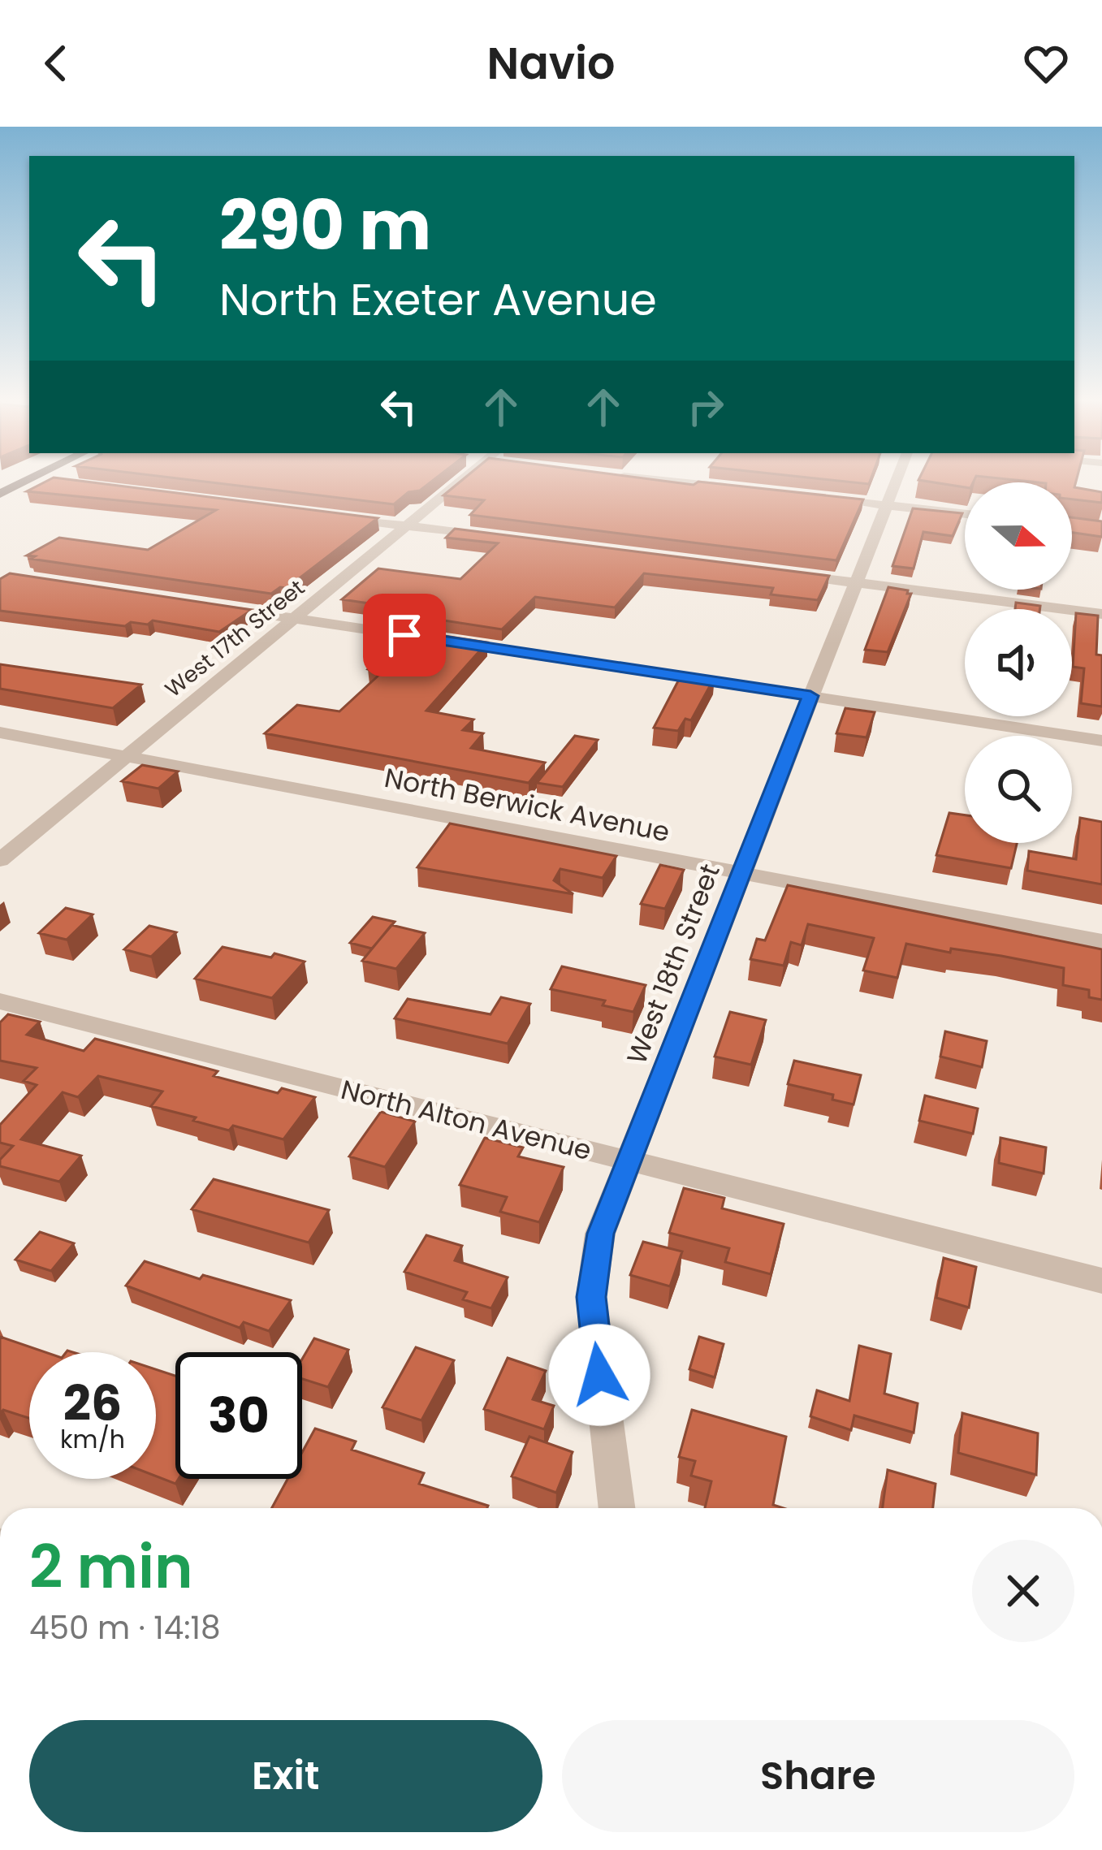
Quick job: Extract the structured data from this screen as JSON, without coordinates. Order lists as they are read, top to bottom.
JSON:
{
  "streets": {
    "street": [
      "West 17th Street",
      "North Berwick Avenue",
      "West 18th Street",
      "North Alton Avenue"
    ]
  },
  "crossings": [
    ["West 17th Street", "North Berwick Avenue"],
    ["North Berwick Avenue", "West 18th Street"],
    ["West 18th Street", "North Alton Avenue"]
  ],
  "north": "right",
  "page": {
    "header": "Navio",
    "turn": ["290 m", "North Exeter Avenue"],
    "speed": "26 km/h",
    "limit": "30",
    "heading": ["2 min", "450 m · 14:18"],
    "buttons": ["Exit", "Share"]
  }
}
